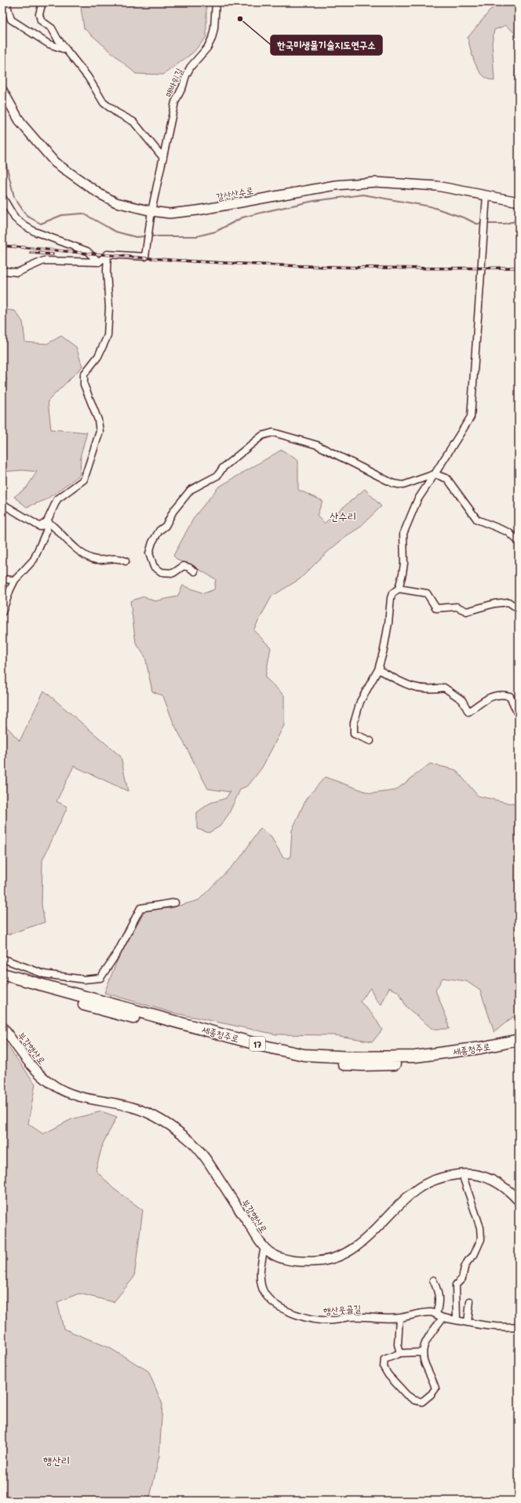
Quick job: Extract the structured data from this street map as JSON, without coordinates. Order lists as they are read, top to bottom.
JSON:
{
  "streets": {
    "highway": ["세종청주로", "17"],
    "street": [
      "매바위길",
      "갈산산수로",
      "부강행산로",
      "행산웃골길"
    ]
  },
  "crossings": [
    ["매바위길", "갈산산수로"],
    ["부강행산로", "행산웃골길"]
  ],
  "districts": ["산수리", "행산리"],
  "places": ["한국미생물기술지도연구소"]
}
